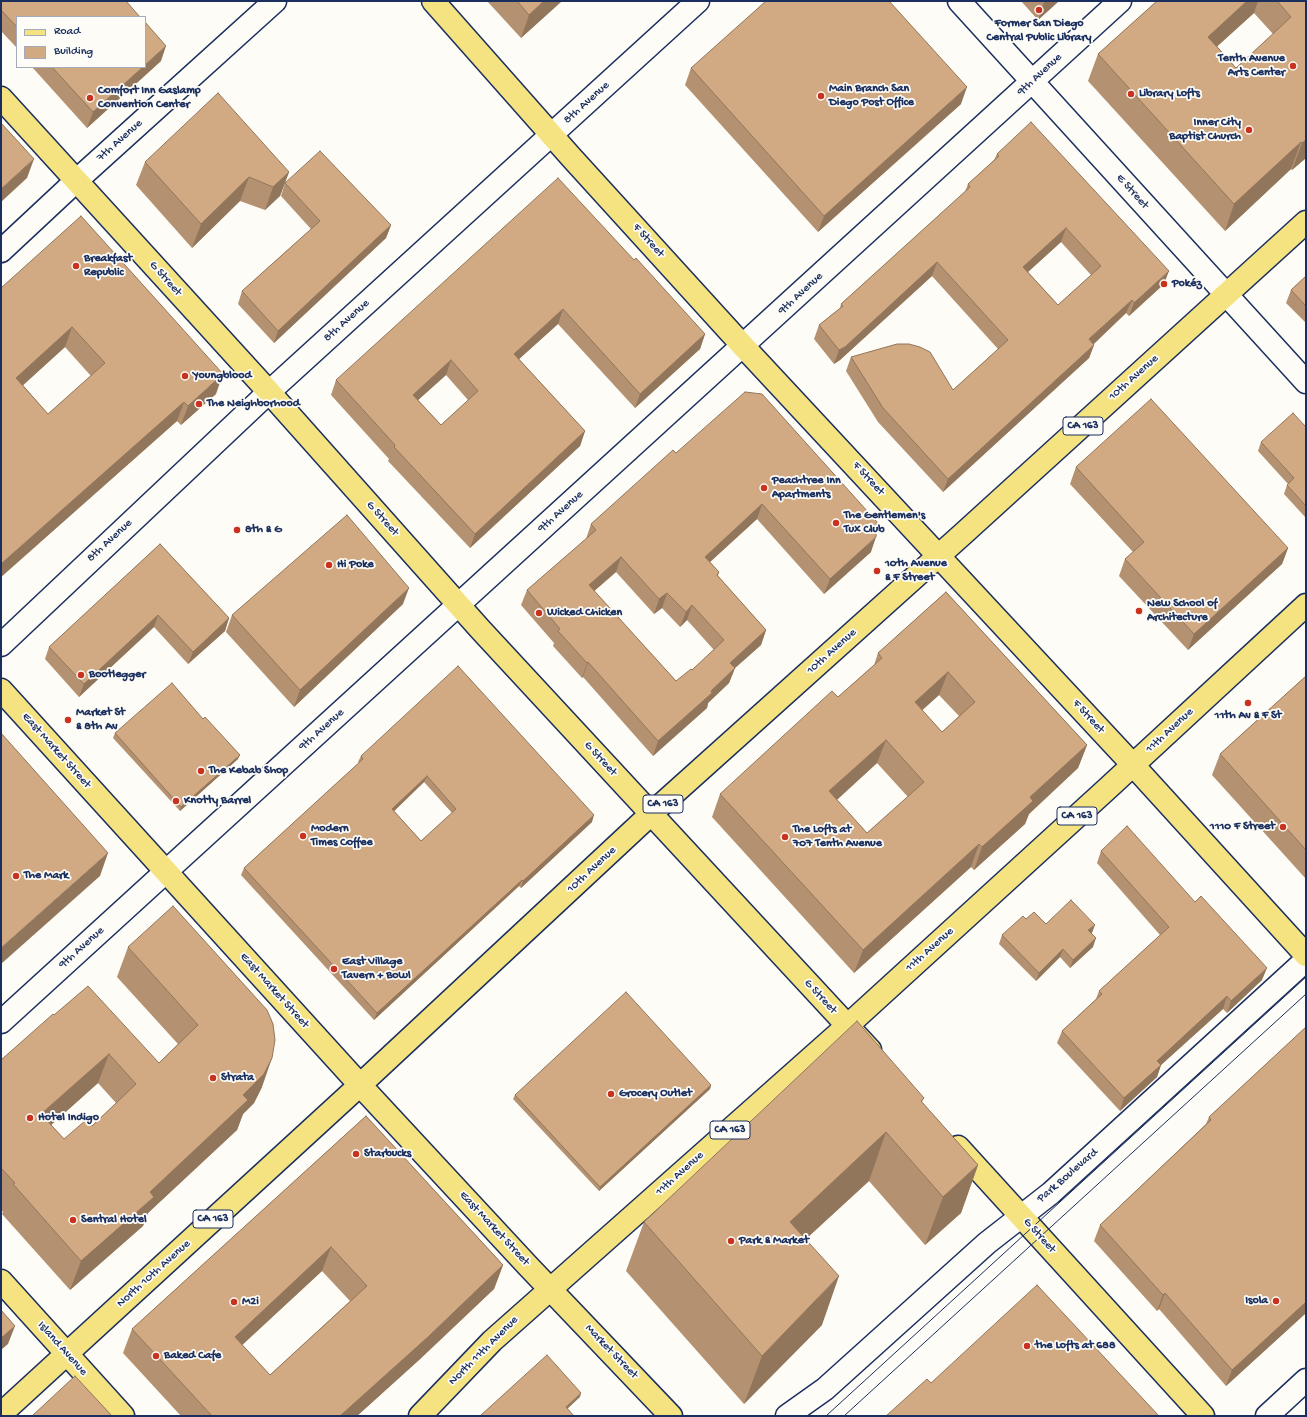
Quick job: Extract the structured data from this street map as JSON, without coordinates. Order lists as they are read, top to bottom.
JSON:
{
  "streets": {
    "main road": [
      "F Street",
      "G Street",
      "10th Avenue",
      "CA 163",
      "11th Avenue",
      "East Market Street",
      "North 10th Avenue",
      "Island Avenue",
      "North 11th Avenue",
      "Market Street"
    ],
    "street": [
      "9th Avenue",
      "8th Avenue",
      "7th Avenue",
      "E Street",
      "Park Boulevard"
    ]
  },
  "crossings": [
    ["9th Avenue", "E Street"],
    ["9th Avenue", "F Street"],
    ["9th Avenue", "G Street"],
    ["9th Avenue", "East Market Street"],
    ["8th Avenue", "F Street"],
    ["8th Avenue", "G Street"],
    ["7th Avenue", "G Street"],
    ["E Street", "10th Avenue"],
    ["F Street", "10th Avenue"],
    ["F Street", "11th Avenue"],
    ["G Street", "10th Avenue"],
    ["G Street", "11th Avenue"],
    ["G Street", "Park Boulevard"],
    ["10th Avenue", "East Market Street"],
    ["10th Avenue", "North 10th Avenue"],
    ["11th Avenue", "East Market Street"],
    ["11th Avenue", "North 11th Avenue"],
    ["11th Avenue", "Market Street"],
    ["East Market Street", "North 10th Avenue"],
    ["East Market Street", "North 11th Avenue"],
    ["East Market Street", "Market Street"],
    ["North 10th Avenue", "Island Avenue"],
    ["North 11th Avenue", "Market Street"]
  ],
  "places": [
    "Former San Diego Central Public Library",
    "Tenth Avenue Arts Center",
    "Library Lofts",
    "Main Branch San Diego Post Office",
    "Comfort Inn Gaslamp Convention Center",
    "Inner City Baptist Church",
    "Breakfast Republic",
    "Pokéz",
    "Youngblood",
    "The Neighborhood",
    "Peachtree Inn Apartments",
    "The Gentlemen's Tux Club",
    "8th & G",
    "Hi Poke",
    "10th Avenue & F Street",
    "New School of Architecture",
    "Wicked Chicken",
    "Bootlegger",
    "11th Av & F St",
    "Market St & 8th Av",
    "The Kebab Shop",
    "Knotty Barrel",
    "1110 F Street",
    "Modern Times Coffee",
    "The Lofts at 707 Tenth Avenue",
    "The Mark",
    "East Village Tavern + Bowl",
    "Strata",
    "Grocery Outlet",
    "Hotel Indigo",
    "Starbucks",
    "Sentral Hotel",
    "Park & Market",
    "Isola",
    "M2i",
    "the Lofts at 688",
    "Baked Cafe"
  ],
  "legend": ["Road", "Building"]
}
